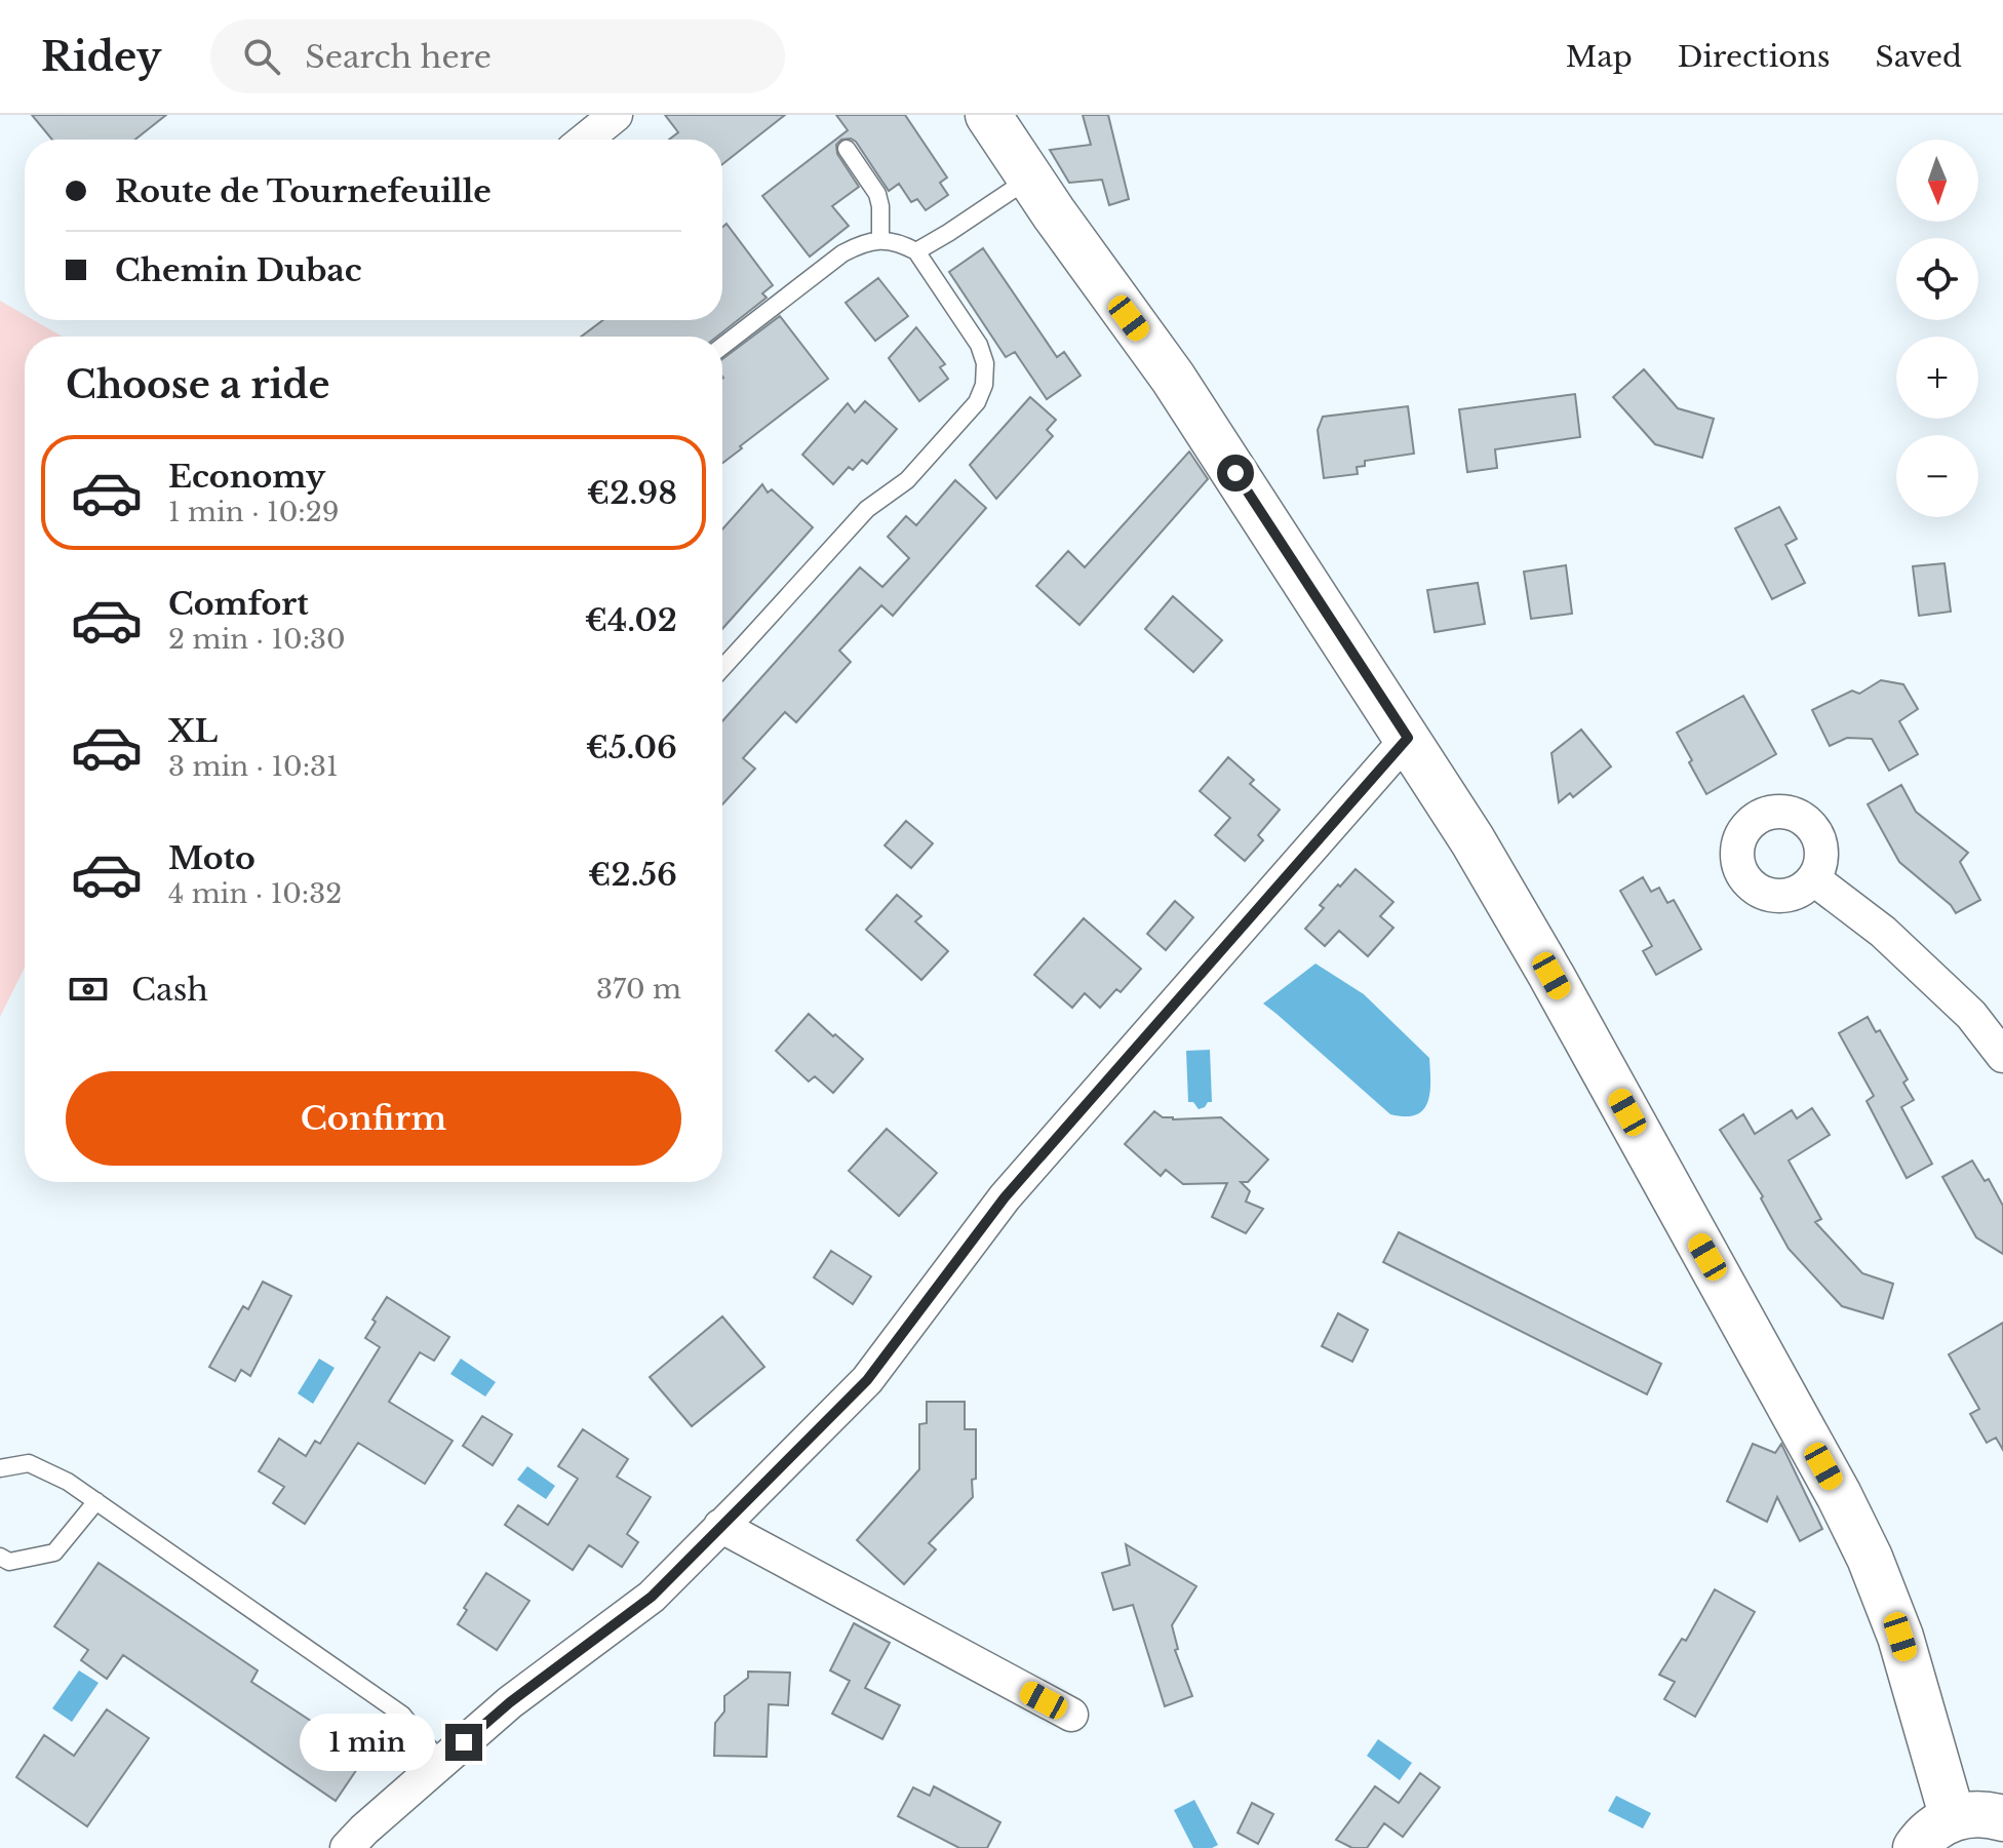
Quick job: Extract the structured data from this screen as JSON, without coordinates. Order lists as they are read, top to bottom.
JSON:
{
  "north": "bottom",
  "page": {
    "header": "Ridey",
    "search": "Search here",
    "nav": ["Map", "Directions", "Saved"],
    "map_buttons": ["+", "−"],
    "banner": ["Route de Tournefeuille", "Chemin Dubac"],
    "heading": "Choose a ride",
    "list": [
      {
        "name": "Economy",
        "note": "1 min · 10:29",
        "value": "€2.98"
      },
      {
        "name": "Comfort",
        "note": "2 min · 10:30",
        "value": "€4.02"
      },
      {
        "name": "XL",
        "note": "3 min · 10:31",
        "value": "€5.06"
      },
      {
        "name": "Moto",
        "note": "4 min · 10:32",
        "value": "€2.56"
      }
    ],
    "pay": ["Cash", "370 m"],
    "buttons": "Confirm",
    "bubble": "1 min"
  }
}
